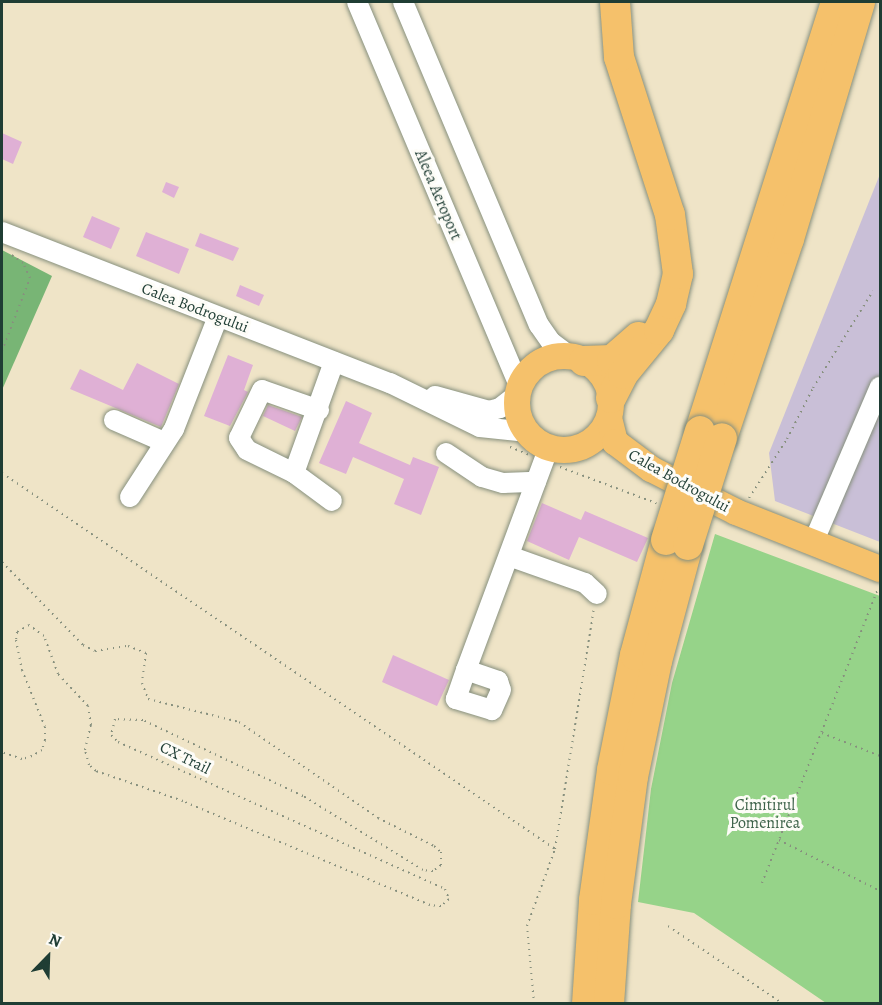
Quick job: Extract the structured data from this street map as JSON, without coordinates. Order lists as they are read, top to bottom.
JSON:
{
  "streets": {
    "main road": ["Calea Bodrogului"],
    "street": ["Aleea Aeroport"],
    "path": ["CX Trail"]
  },
  "crossings": [
    ["Aleea Aeroport", "Calea Bodrogului"]
  ],
  "parks": ["Cimitirul Pomenirea"],
  "north": "top right"
}
